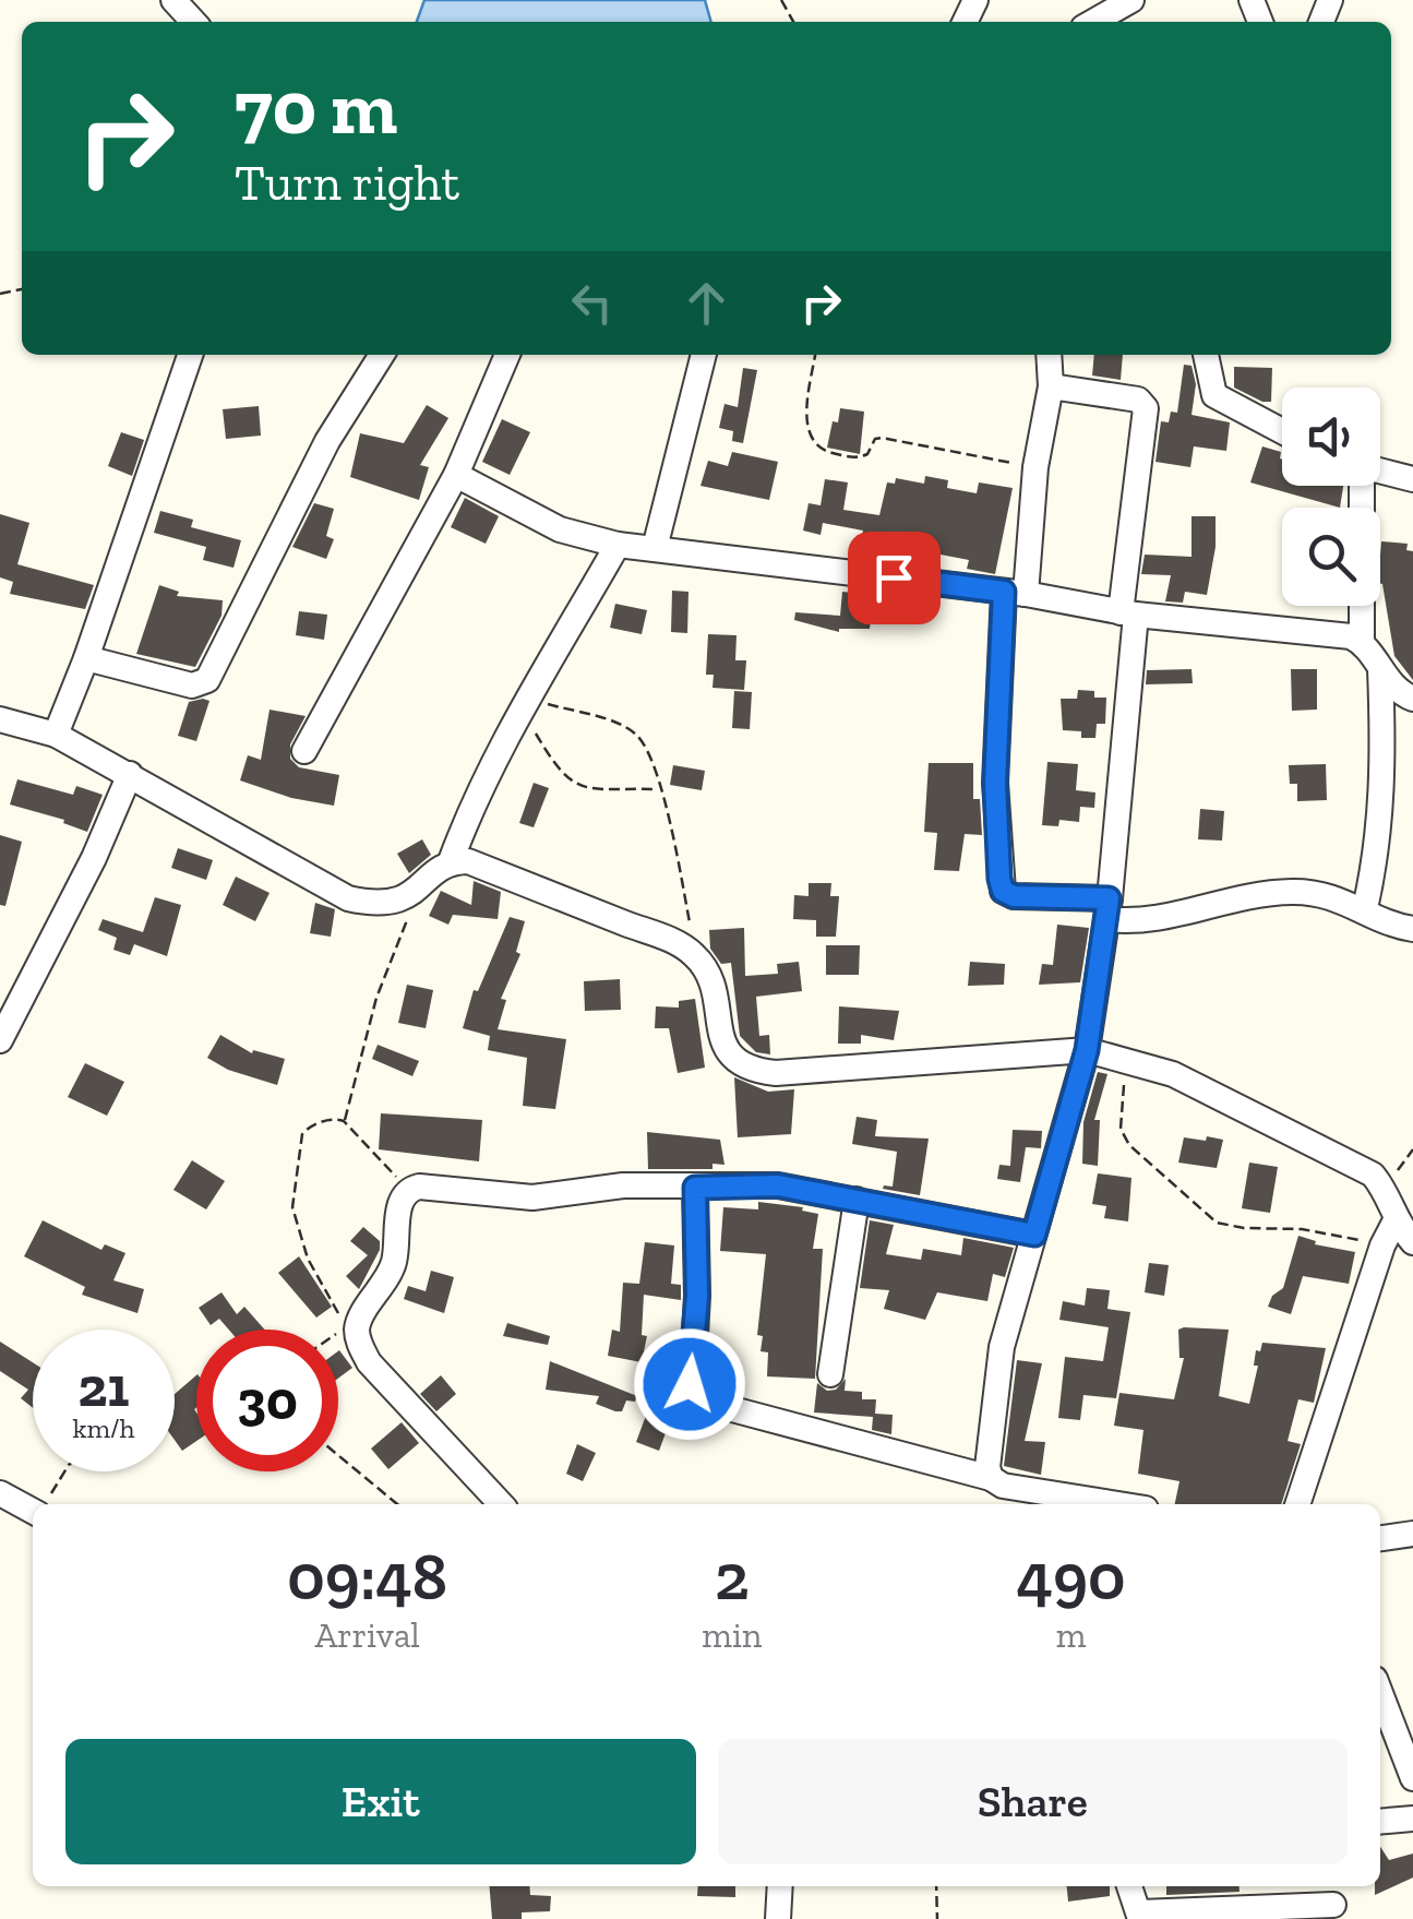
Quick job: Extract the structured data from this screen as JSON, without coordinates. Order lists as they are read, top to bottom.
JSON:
{
  "page": {
    "turn": ["70 m", "Turn right"],
    "speed": "21 km/h",
    "limit": "30",
    "eta": [
      "09:48",
      "Arrival",
      "2",
      "min",
      "490",
      "m"
    ],
    "buttons": ["Exit", "Share"]
  }
}
